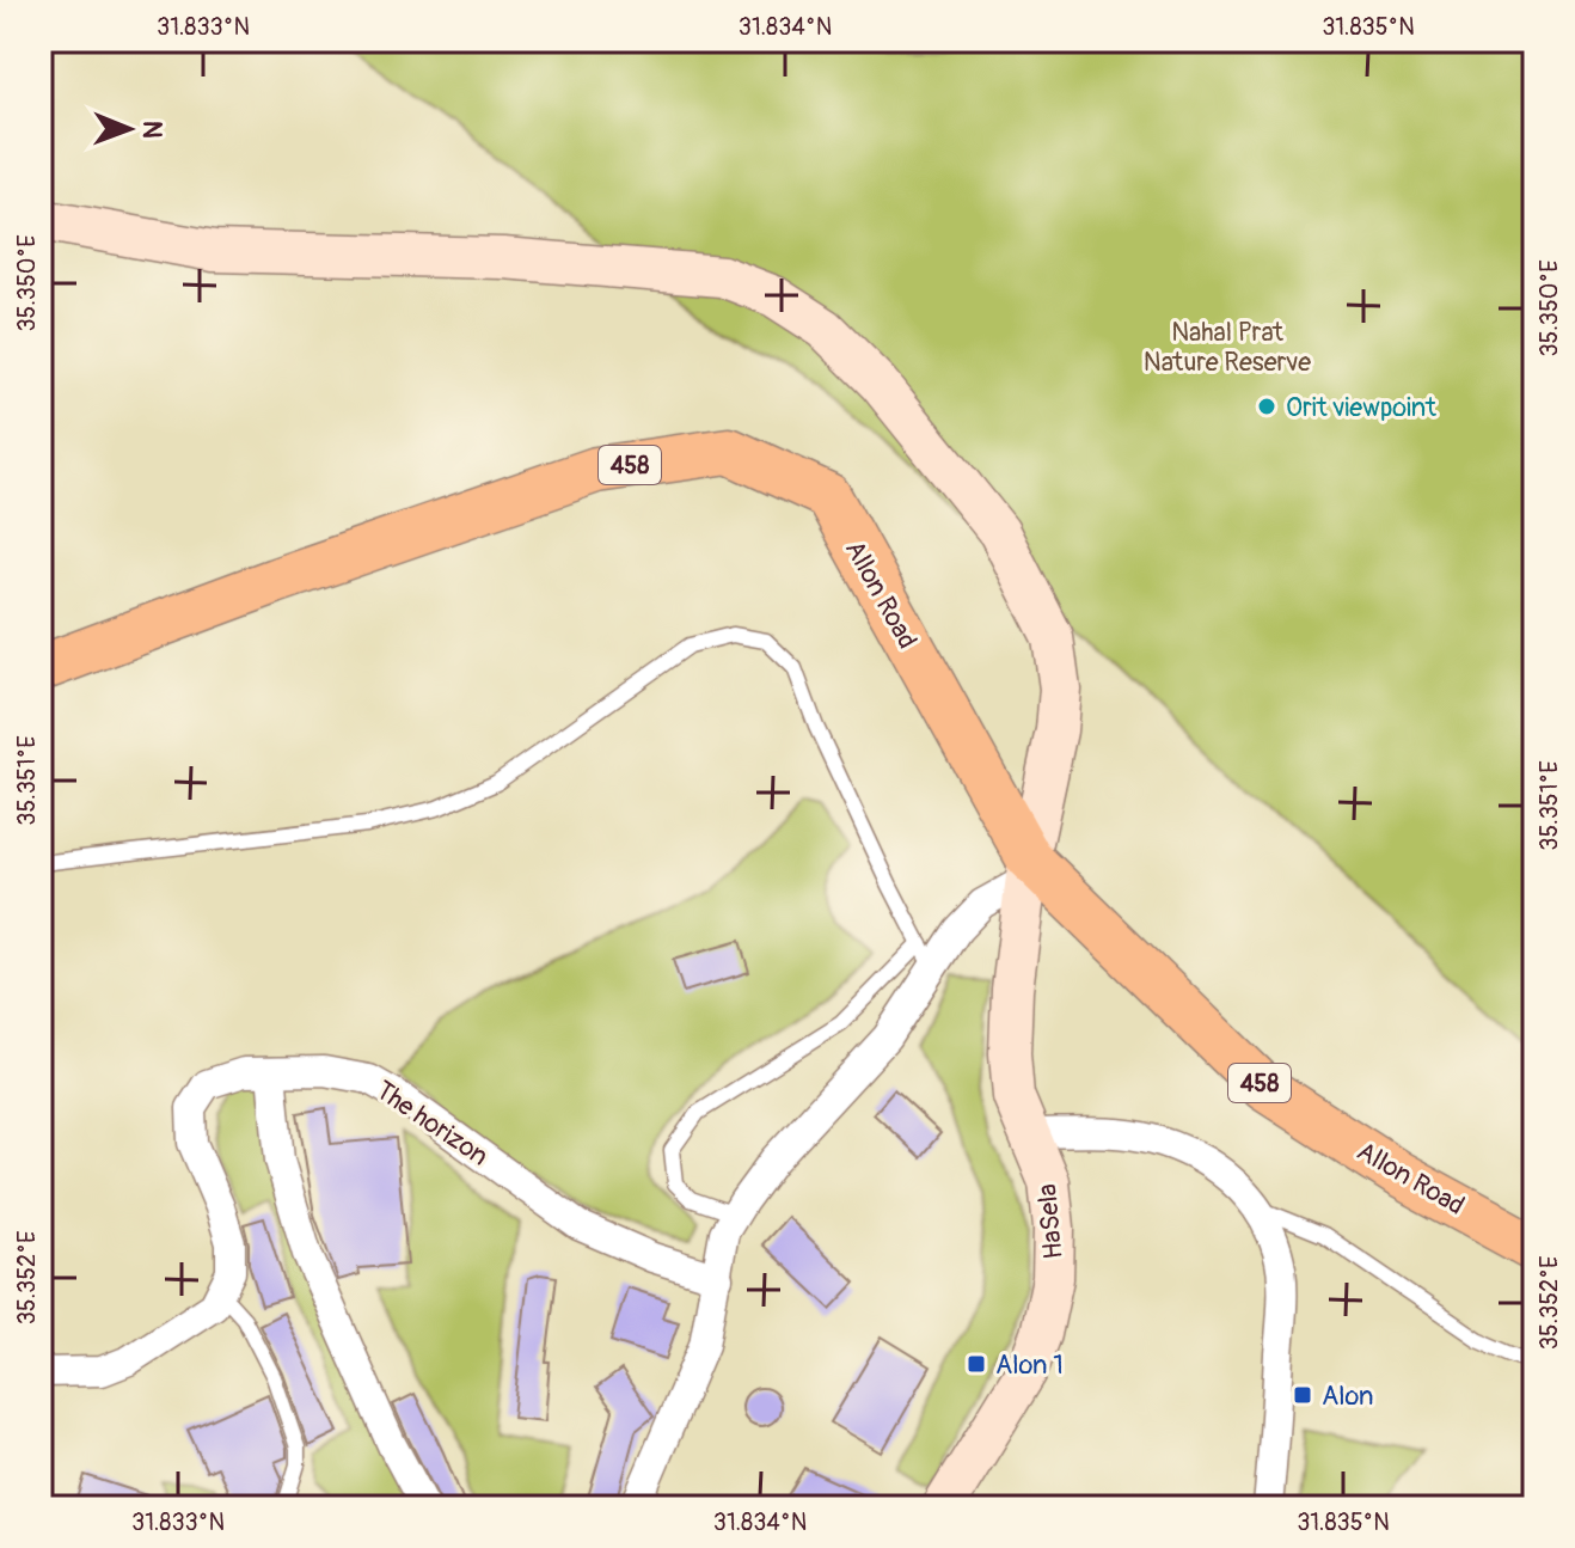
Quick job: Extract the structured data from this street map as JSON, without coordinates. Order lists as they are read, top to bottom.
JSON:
{
  "streets": {
    "main road": ["458", "Allon Road"],
    "street": ["The horizon", "HaSela"]
  },
  "crossings": [
    ["Allon Road", "HaSela"]
  ],
  "parks": ["Nahal Prat Nature Reserve"],
  "places": {
    "other": ["Orit viewpoint"],
    "transit": ["Alon 1", "Alon"]
  },
  "north": "right",
  "coordinates": [
    "31.833°N",
    "31.834°N",
    "31.835°N",
    "35.350°E",
    "35.351°E",
    "35.352°E"
  ]
}
